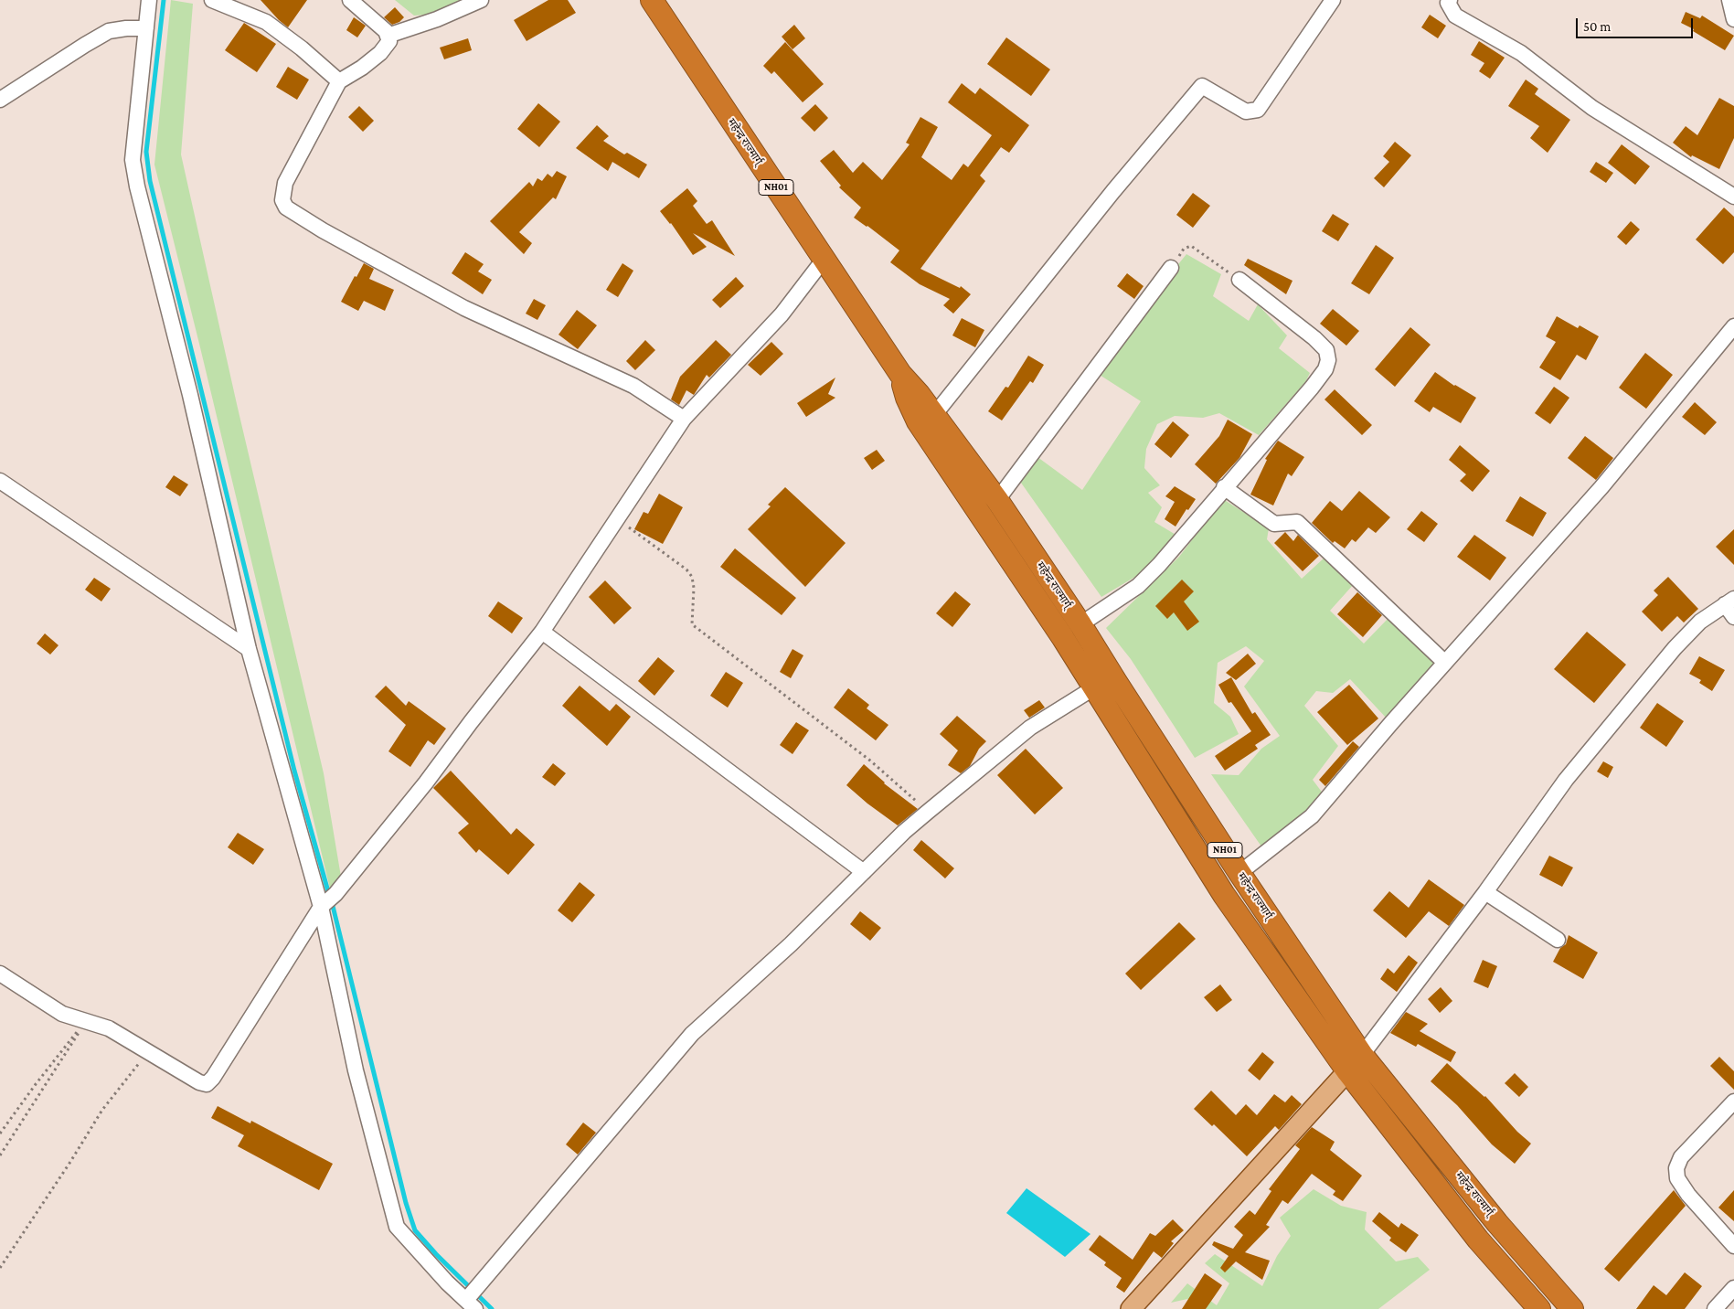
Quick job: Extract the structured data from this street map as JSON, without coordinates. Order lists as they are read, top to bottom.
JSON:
{
  "streets": {
    "highway": ["महेन्द्र राज्मार्ग्", "NH01"]
  },
  "scale_bar": "50 m"
}
